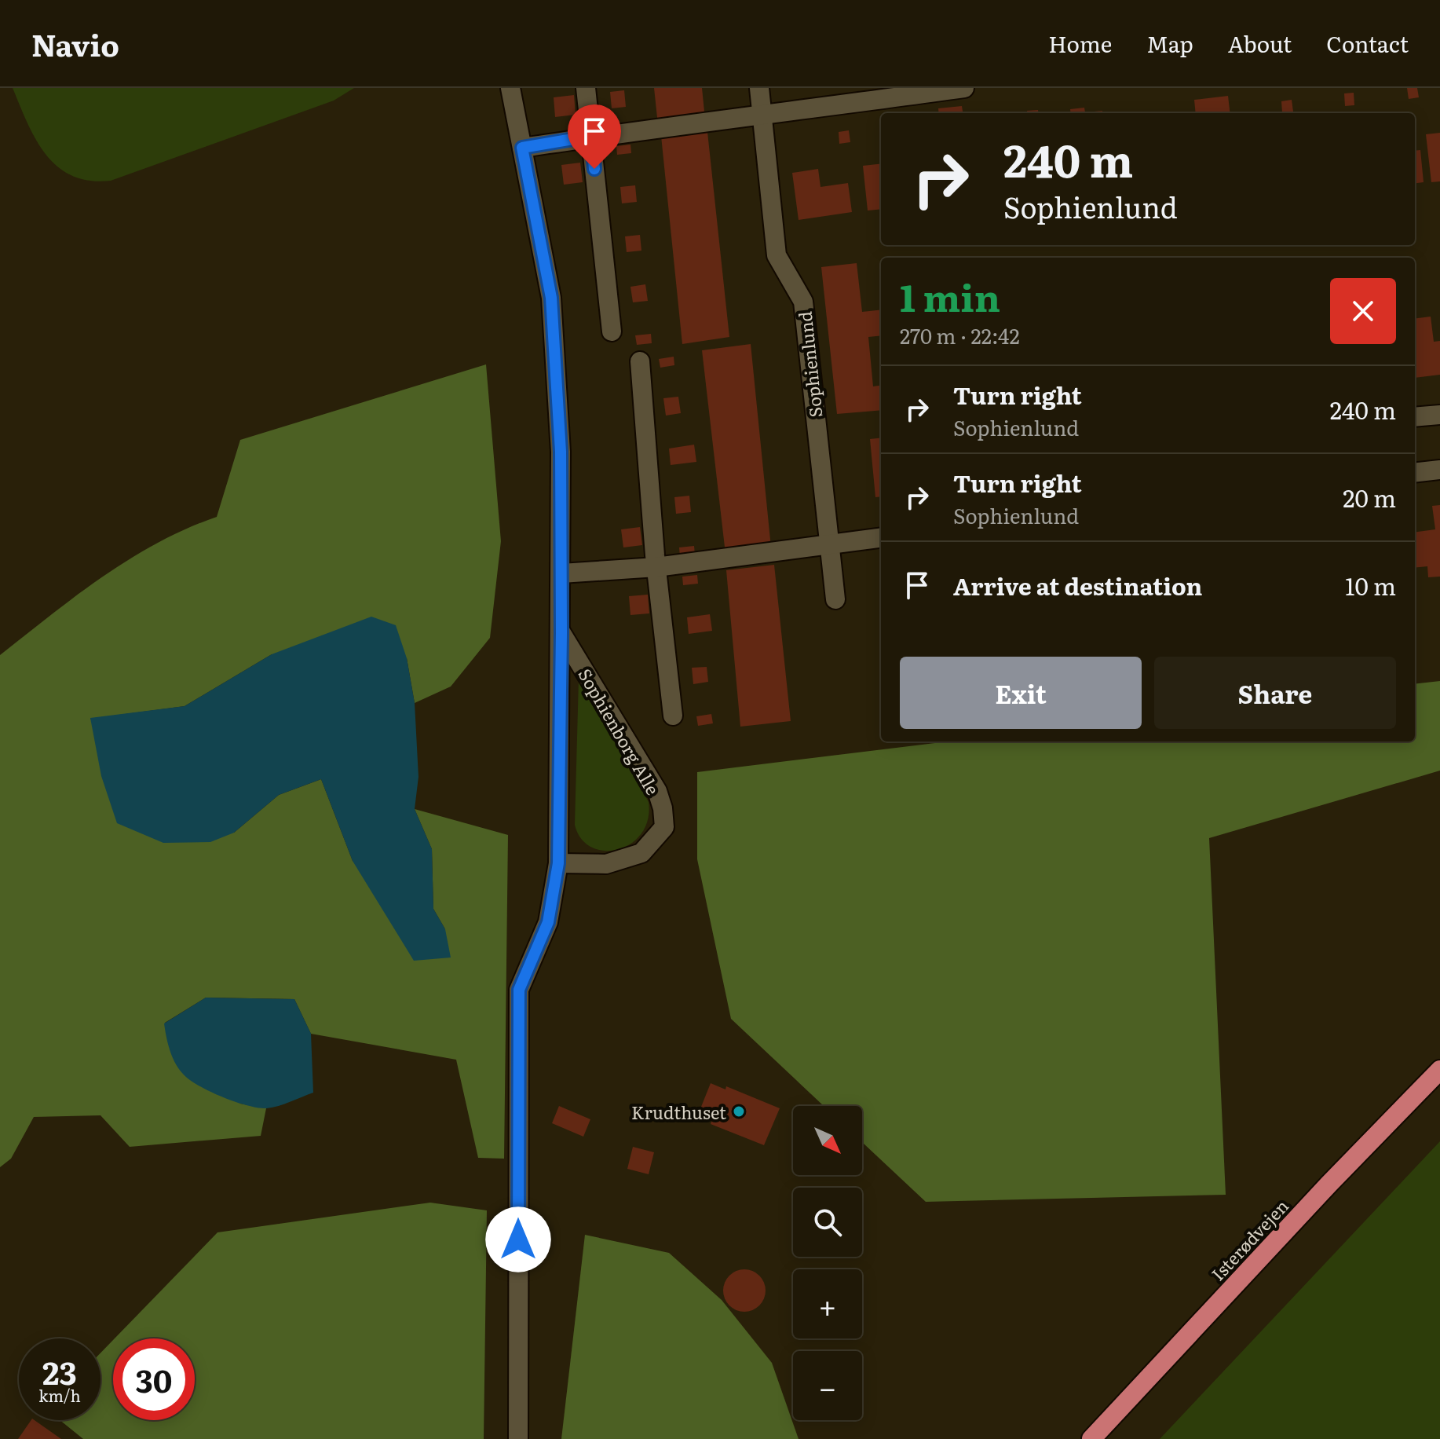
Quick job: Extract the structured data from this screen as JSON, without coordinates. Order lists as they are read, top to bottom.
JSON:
{
  "streets": {
    "highway": ["Isterødvejen"],
    "street": ["Sophienlund", "Sophienborg Alle"]
  },
  "places": ["Krudthuset"],
  "north": "bottom right",
  "page": {
    "header": "Navio",
    "nav": [
      "Home",
      "Map",
      "About",
      "Contact"
    ],
    "turn": ["240 m", "Sophienlund"],
    "heading": ["1 min", "270 m · 22:42"],
    "list": [
      {
        "name": "Turn right",
        "note": "Sophienlund",
        "value": "240 m"
      },
      {
        "name": "Turn right",
        "note": "Sophienlund",
        "value": "20 m"
      },
      {
        "name": "Arrive at destination",
        "value": "10 m"
      }
    ],
    "buttons": ["Exit", "Share"],
    "map_buttons": ["+", "−"],
    "speed": "23 km/h",
    "limit": "30"
  }
}
